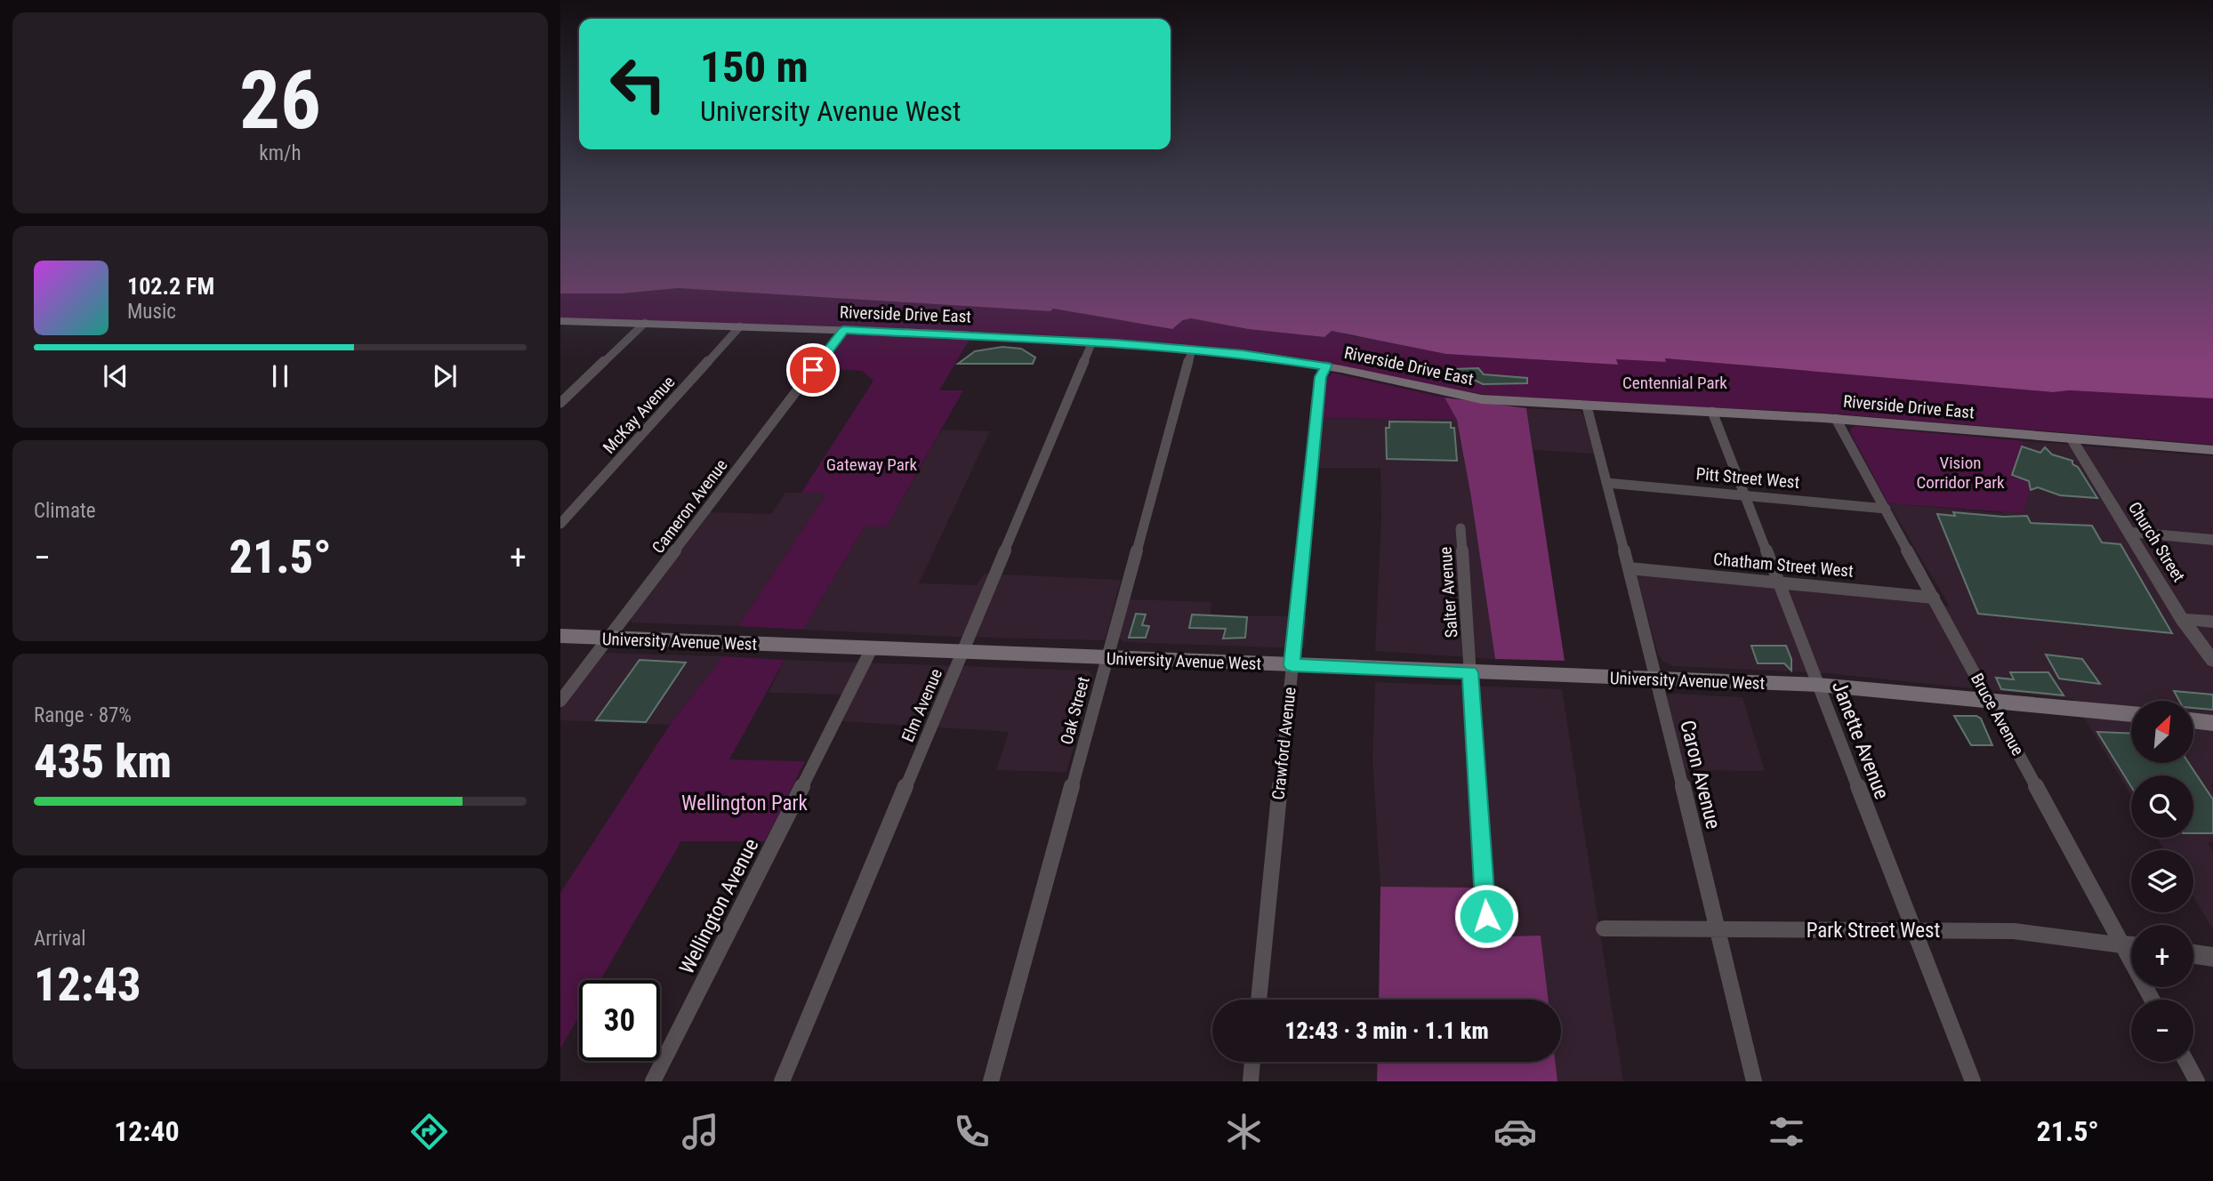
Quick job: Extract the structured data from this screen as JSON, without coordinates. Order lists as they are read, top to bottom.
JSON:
{
  "streets": {
    "main road": ["Riverside Drive East", "University Avenue West"],
    "street": [
      "McKay Avenue",
      "Pitt Street West",
      "Cameron Avenue",
      "Church Street",
      "Chatham Street West",
      "Salter Avenue",
      "Elm Avenue",
      "Oak Street",
      "Bruce Avenue",
      "Janette Avenue",
      "Crawford Avenue",
      "Caron Avenue",
      "Wellington Avenue",
      "Park Street West"
    ]
  },
  "crossings": [
    ["Riverside Drive East", "McKay Avenue"],
    ["Riverside Drive East", "Cameron Avenue"],
    ["Riverside Drive East", "Church Street"],
    ["Riverside Drive East", "Elm Avenue"],
    ["Riverside Drive East", "Oak Street"],
    ["Riverside Drive East", "Bruce Avenue"],
    ["Riverside Drive East", "Janette Avenue"],
    ["Riverside Drive East", "Crawford Avenue"],
    ["Riverside Drive East", "Caron Avenue"],
    ["Pitt Street West", "Bruce Avenue"],
    ["Pitt Street West", "Janette Avenue"],
    ["Pitt Street West", "Caron Avenue"],
    ["Cameron Avenue", "University Avenue West"],
    ["Chatham Street West", "Bruce Avenue"],
    ["Chatham Street West", "Janette Avenue"],
    ["Chatham Street West", "Caron Avenue"],
    ["Salter Avenue", "University Avenue West"],
    ["University Avenue West", "Elm Avenue"],
    ["University Avenue West", "Oak Street"],
    ["University Avenue West", "Bruce Avenue"],
    ["University Avenue West", "Janette Avenue"],
    ["University Avenue West", "Crawford Avenue"],
    ["University Avenue West", "Caron Avenue"],
    ["University Avenue West", "Wellington Avenue"],
    ["Janette Avenue", "Park Street West"],
    ["Caron Avenue", "Park Street West"]
  ],
  "parks": [
    "Centennial Park",
    "Vision Corridor Park",
    "Gateway Park",
    "Wellington Park"
  ],
  "north": "top right",
  "page": {
    "tile": [
      ["26", "km/h"],
      "Climate",
      ["Range · 87%", "435 km"],
      ["Arrival", "12:43"]
    ],
    "turn": ["150 m", "University Avenue West"],
    "song": ["102.2 FM", "Music"],
    "heat": ["−", "21.5°", "+"],
    "map_buttons": ["+", "−"],
    "limit": "30",
    "trip": "12:43 · 3 min · 1.1 km",
    "tabs": ["12:40", "21.5°"]
  }
}
